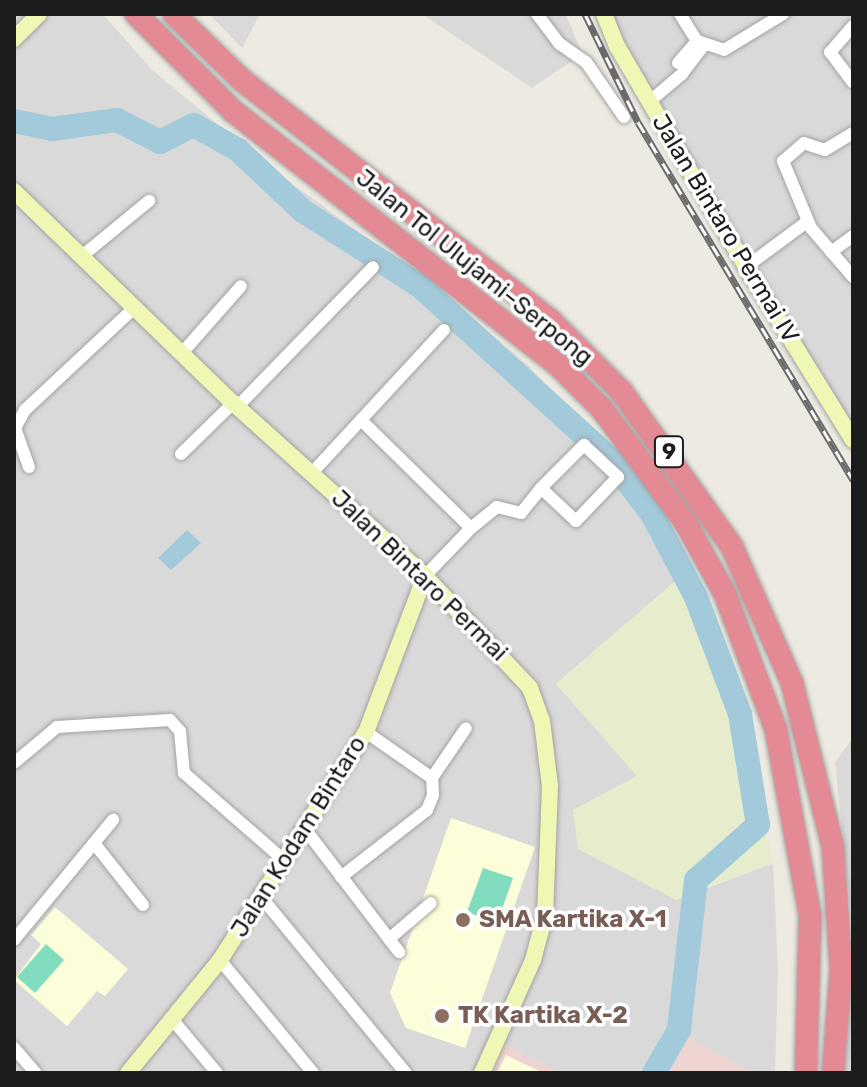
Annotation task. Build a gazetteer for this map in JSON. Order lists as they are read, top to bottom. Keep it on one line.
{"streets":{"highway":["Jalan Tol Ulujami–Serpong","9"],"main road":["Jalan Bintaro Permai IV","Jalan Bintaro Permai","Jalan Kodam Bintaro"]},"crossings":[["Jalan Bintaro Permai","Jalan Kodam Bintaro"]],"places":["SMA Kartika X-1","TK Kartika X-2"]}
